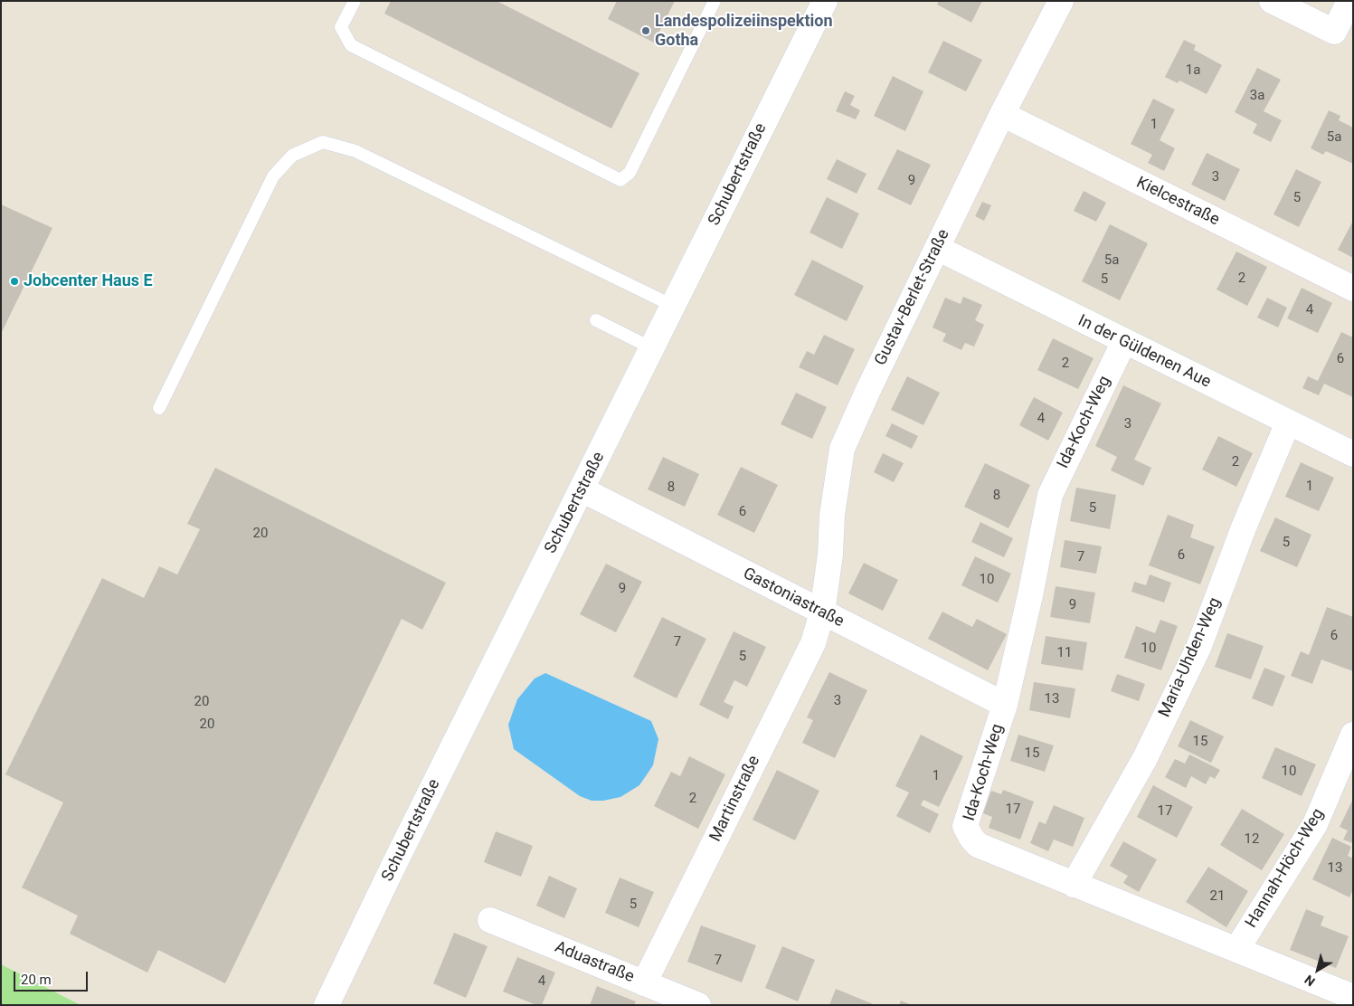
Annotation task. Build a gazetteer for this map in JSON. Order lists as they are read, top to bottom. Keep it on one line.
{"streets":{"street":["Schubertstraße","Kielcestraße","Gustav-Berlet-Straße","In der Güldenen Aue","Ida-Koch-Weg","Gastoniastraße","Maria-Uhden-Weg","Martinstraße","Hannah-Höch-Weg","Aduastraße"]},"crossings":[["Schubertstraße","Gastoniastraße"],["Kielcestraße","Gustav-Berlet-Straße"],["Gustav-Berlet-Straße","In der Güldenen Aue"],["Gustav-Berlet-Straße","Gastoniastraße"],["Gustav-Berlet-Straße","Martinstraße"],["In der Güldenen Aue","Ida-Koch-Weg"],["In der Güldenen Aue","Maria-Uhden-Weg"],["Ida-Koch-Weg","Gastoniastraße"],["Ida-Koch-Weg","Maria-Uhden-Weg"],["Ida-Koch-Weg","Hannah-Höch-Weg"],["Gastoniastraße","Martinstraße"],["Martinstraße","Aduastraße"]],"places":["Landespolizeiinspektion Gotha","Jobcenter Haus E"],"house_numbers":["1a","3a","1","5a","3","9","5","5a","2","5","4","6","2","4","3","2","1","8","8","5","6","20","5","6","7","10","9","9","6","7","10","11","5","13","3","20","20","15","15","10","1","2","17","17","12","13","21","5","7","4"],"scale_bar":"20 m","north":"bottom left"}
